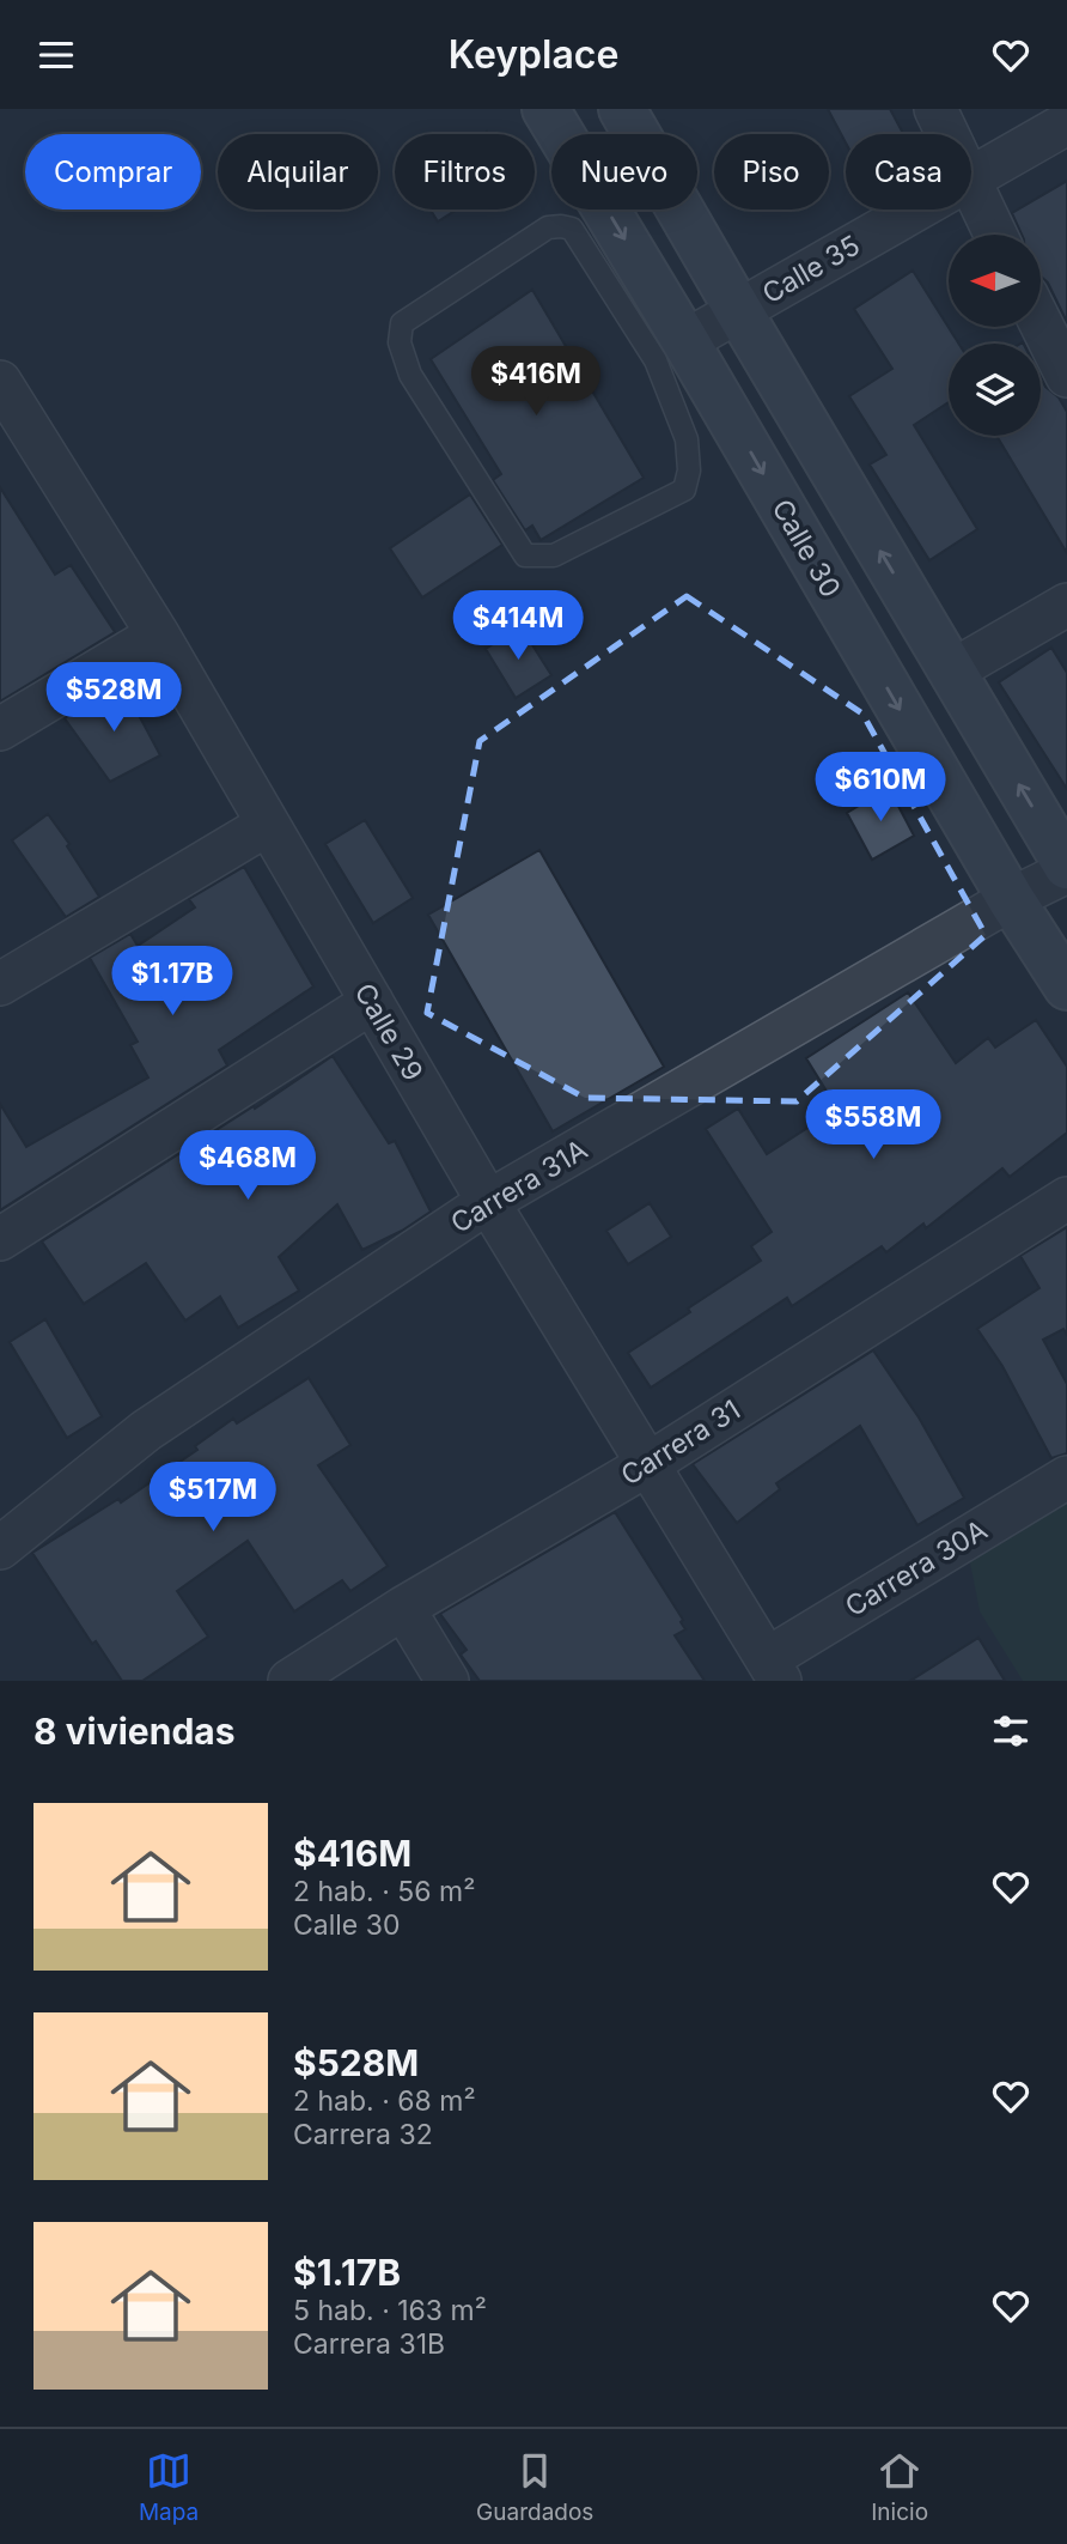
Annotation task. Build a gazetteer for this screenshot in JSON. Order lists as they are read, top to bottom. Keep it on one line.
{"streets":{"main road":["Calle 30"],"street":["Calle 35","Calle 29","Carrera 31A","Carrera 31","Carrera 30A"]},"crossings":[["Calle 35","Calle 30"],["Calle 30","Carrera 31A"],["Calle 29","Carrera 31A"],["Calle 29","Carrera 31"],["Calle 29","Carrera 30A"]],"north":"left","page":{"header":"Keyplace","chip":["Comprar","Alquilar","Filtros","Nuevo","Piso","Casa"],"price":["$416M","$414M","$528M","$610M","$1.17B","$558M","$468M","$517M"],"heading":"8 viviendas","list":[{"name":"$416M","note":"2 hab. · 56 m² · Calle 30"},{"name":"$528M","note":"2 hab. · 68 m² · Carrera 32"},{"name":"$1.17B","note":"5 hab. · 163 m² · Carrera 31B"}],"tabs":["Mapa","Guardados","Inicio"]}}
